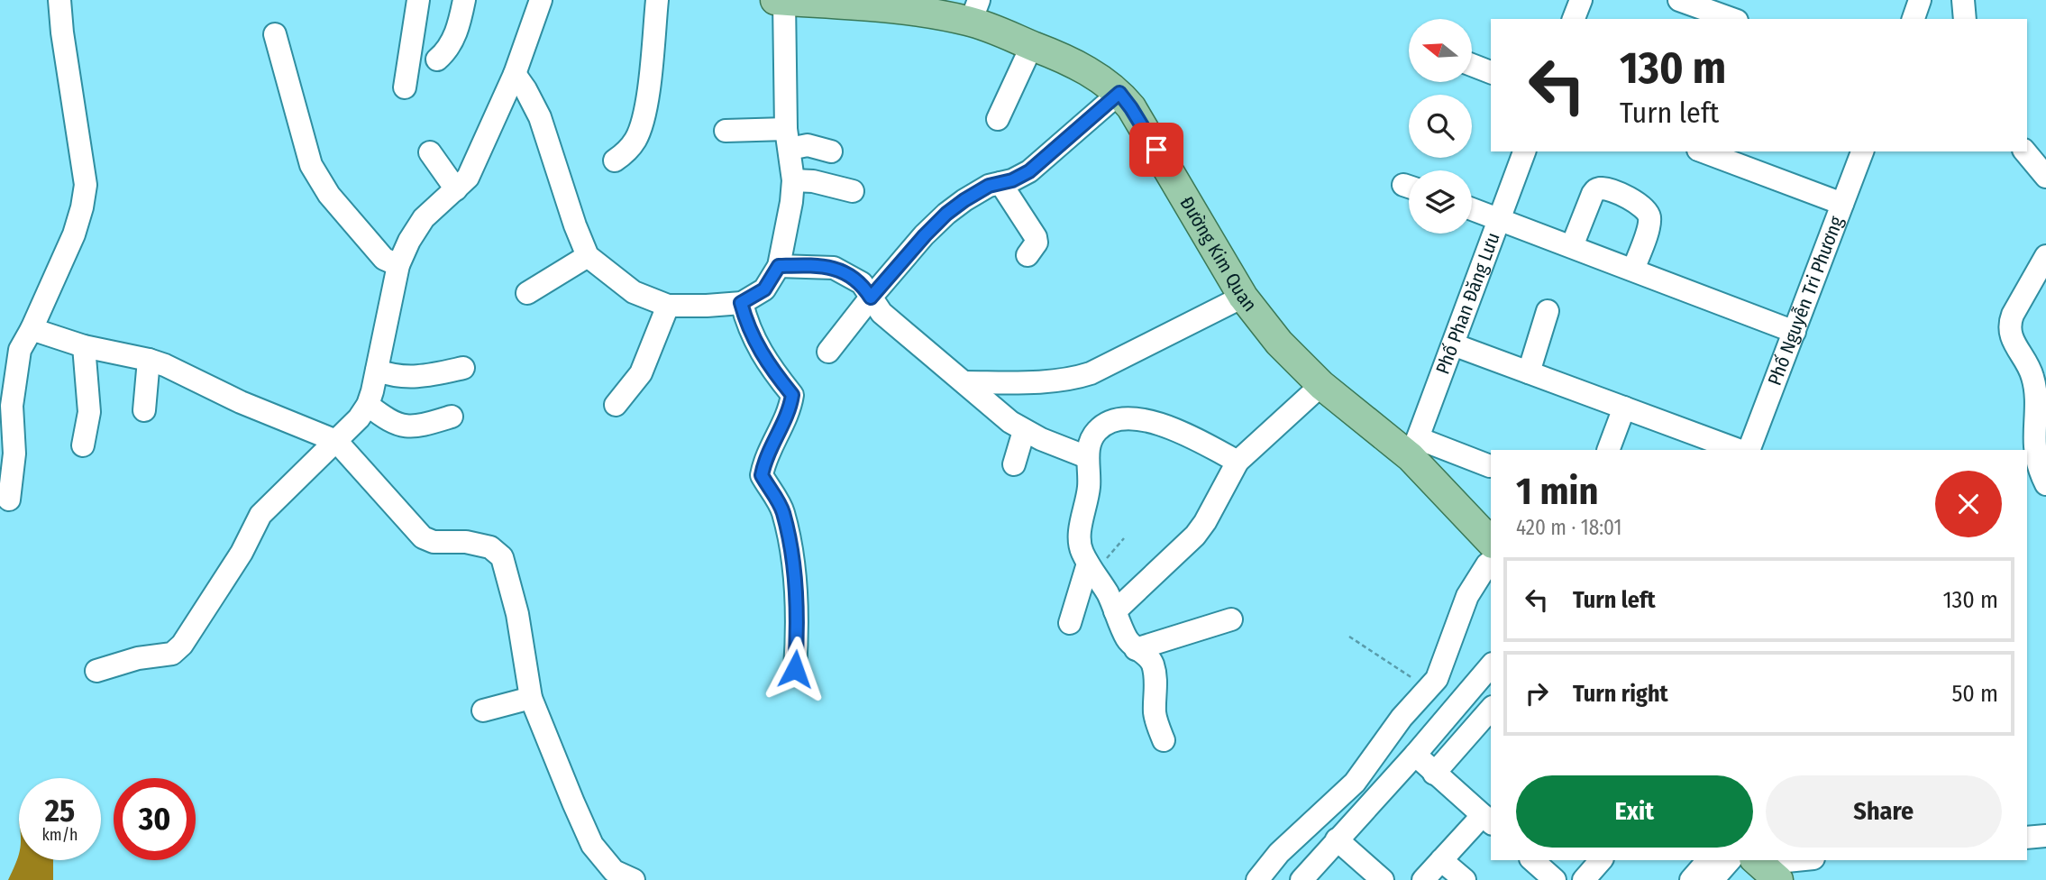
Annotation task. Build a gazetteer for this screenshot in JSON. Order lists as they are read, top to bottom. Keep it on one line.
{"streets":{"main road":["Đường Kim Quan"],"street":["Phố Nguyễn Tri Phương","Phố Phan Đăng Lưu"]},"crossings":[["Đường Kim Quan","Phố Phan Đăng Lưu"]],"north":"left","page":{"turn":["130 m","Turn left"],"heading":["1 min","420 m · 18:01"],"list":[{"name":"Turn left","value":"130 m"},{"name":"Turn right","value":"50 m"}],"buttons":["Exit","Share"],"speed":"25 km/h","limit":"30"}}
